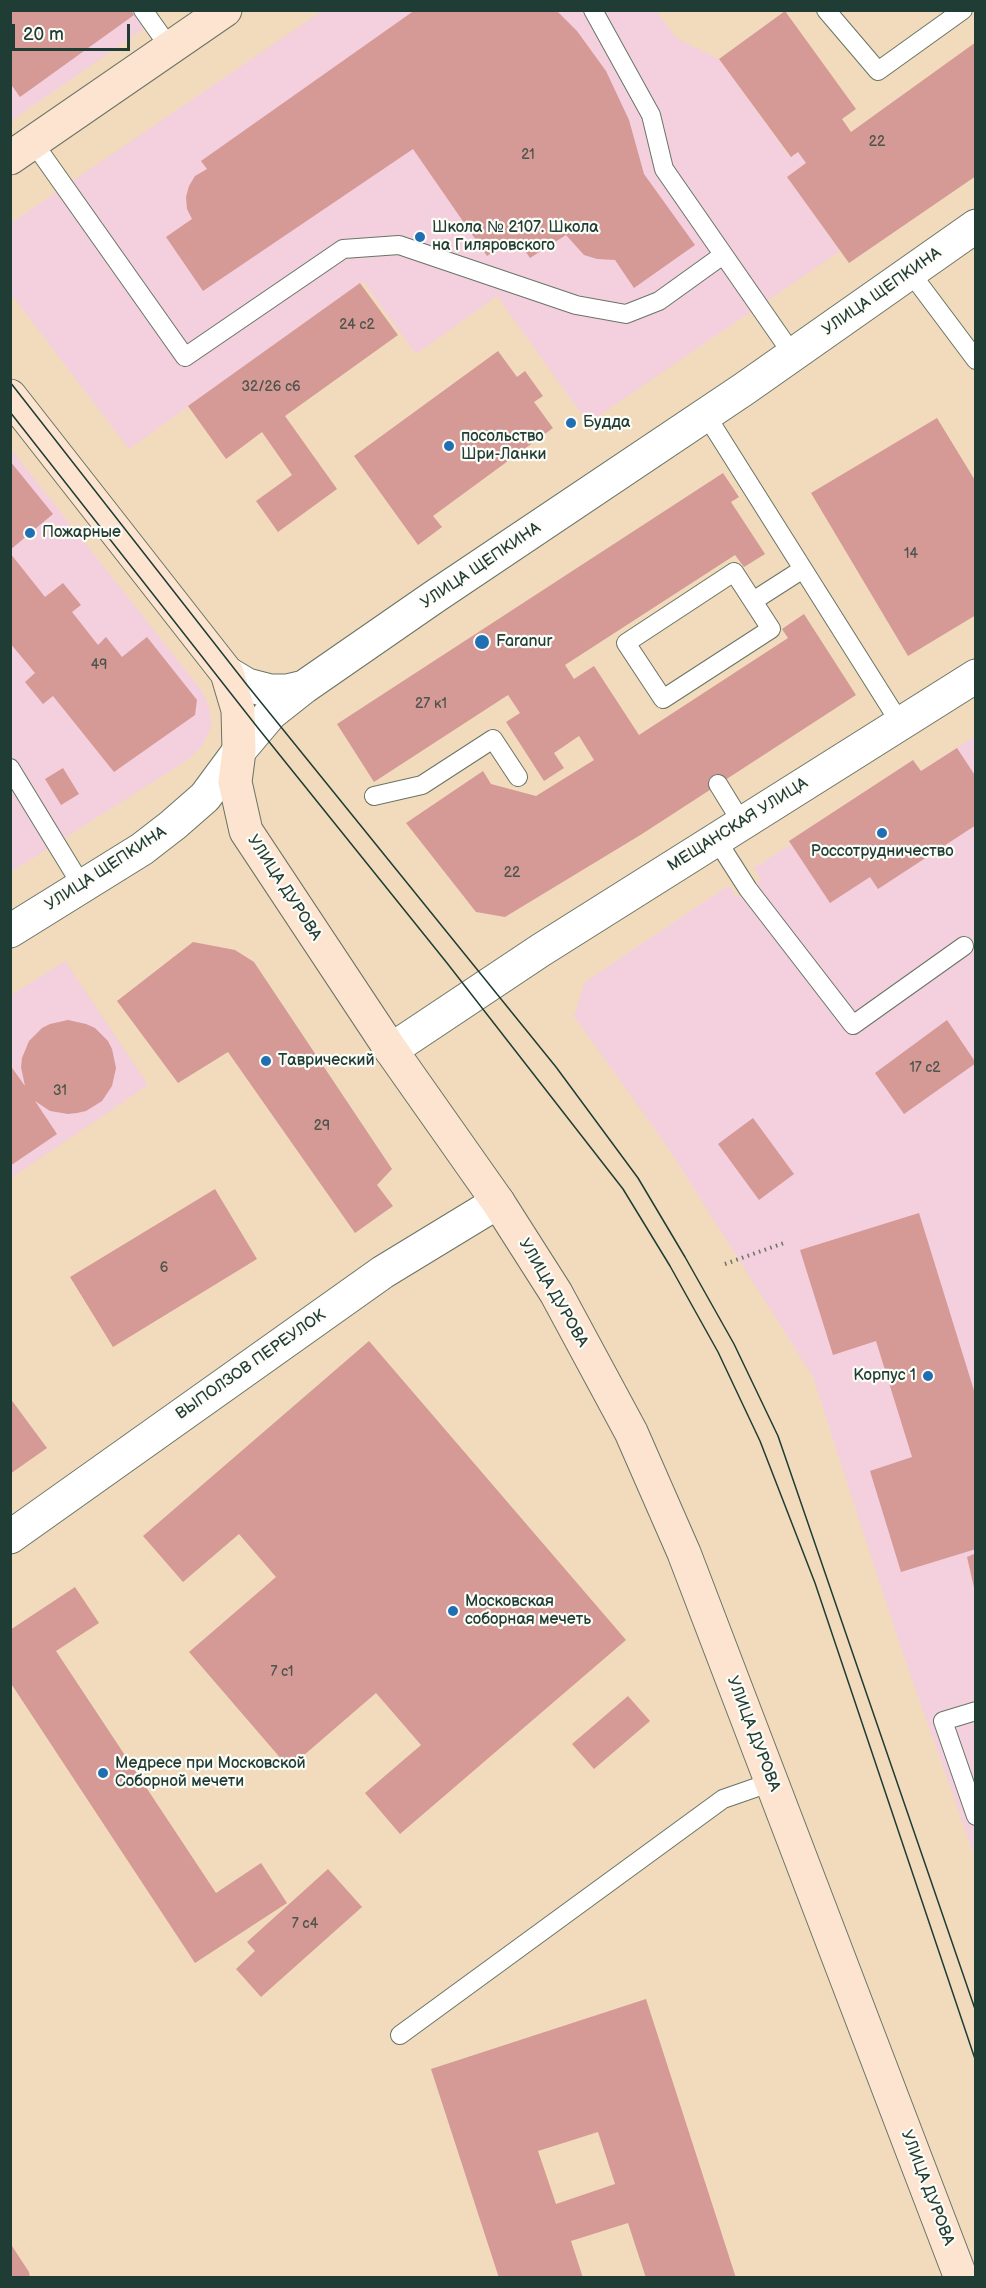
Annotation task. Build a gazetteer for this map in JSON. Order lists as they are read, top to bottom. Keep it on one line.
{"streets":{"main road":["УЛИЦА ДУРОВА"],"street":["УЛИЦА ЩЕПКИНА","МЕЩАНСКАЯ УЛИЦА","ВЫПОЛЗОВ ПЕРЕУЛОК"]},"crossings":[["УЛИЦА ЩЕПКИНА","УЛИЦА ДУРОВА"],["МЕЩАНСКАЯ УЛИЦА","УЛИЦА ДУРОВА"],["УЛИЦА ДУРОВА","ВЫПОЛЗОВ ПЕРЕУЛОК"]],"places":["Школа № 2107. Школа на Гиляровского","Будда","посольство Шри-Ланки","Пожарные","Faranur","Россотрудничество","Таврический","Корпус 1","Московская соборная мечеть","Медресе при Московской Соборной мечети"],"house_numbers":["22","21","24 с2","32/26 с6","14","49","27 к1","22","17 с2","31","29","6","7 с1","7 c4"],"scale_bar":"20 m"}
